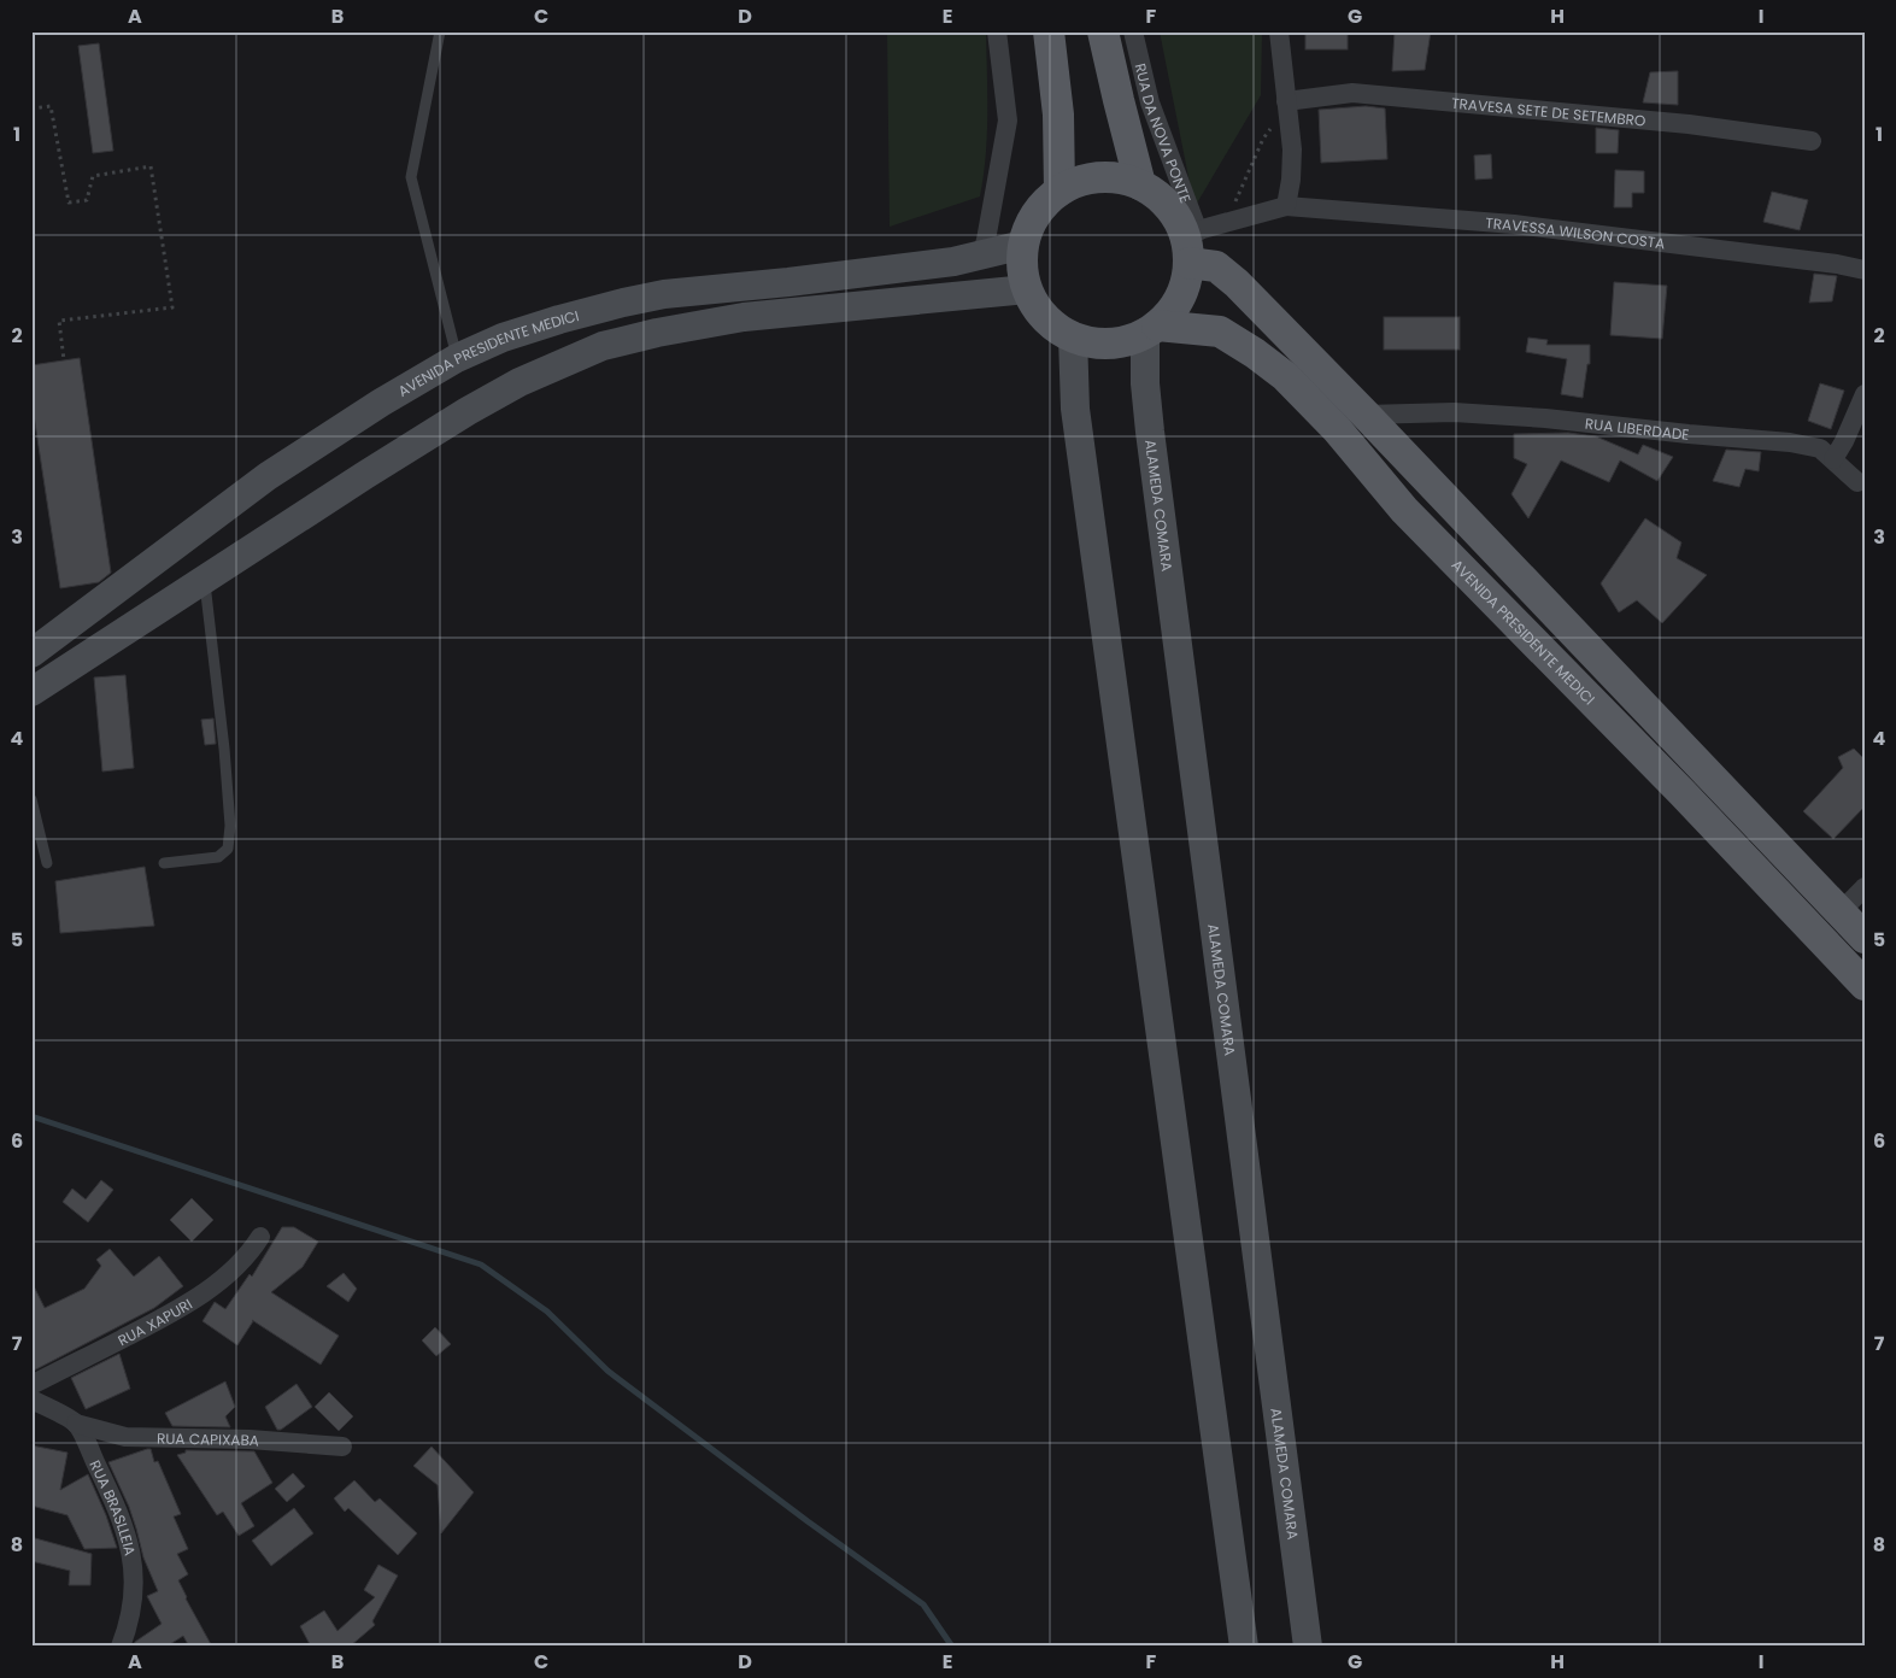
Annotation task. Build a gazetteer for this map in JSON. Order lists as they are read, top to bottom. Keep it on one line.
{"streets":{"main road":["AVENIDA PRESIDENTE MEDICI"],"street":["TRAVESA SETE DE SETEMBRO","RUA DA NOVA PONTE","TRAVESSA WILSON COSTA","RUA LIBERDADE","ALAMEDA COMARA","RUA XAPURI","RUA CAPIXABA","RUA BRASLLEIA"]},"crossings":[["RUA DA NOVA PONTE","AVENIDA PRESIDENTE MEDICI"],["RUA DA NOVA PONTE","ALAMEDA COMARA"],["AVENIDA PRESIDENTE MEDICI","ALAMEDA COMARA"],["RUA CAPIXABA","RUA BRASLLEIA"]],"grid":{"columns":["A","B","C","D","E","F","G","H","I"],"rows":["1","2","3","4","5","6","7","8"]}}
